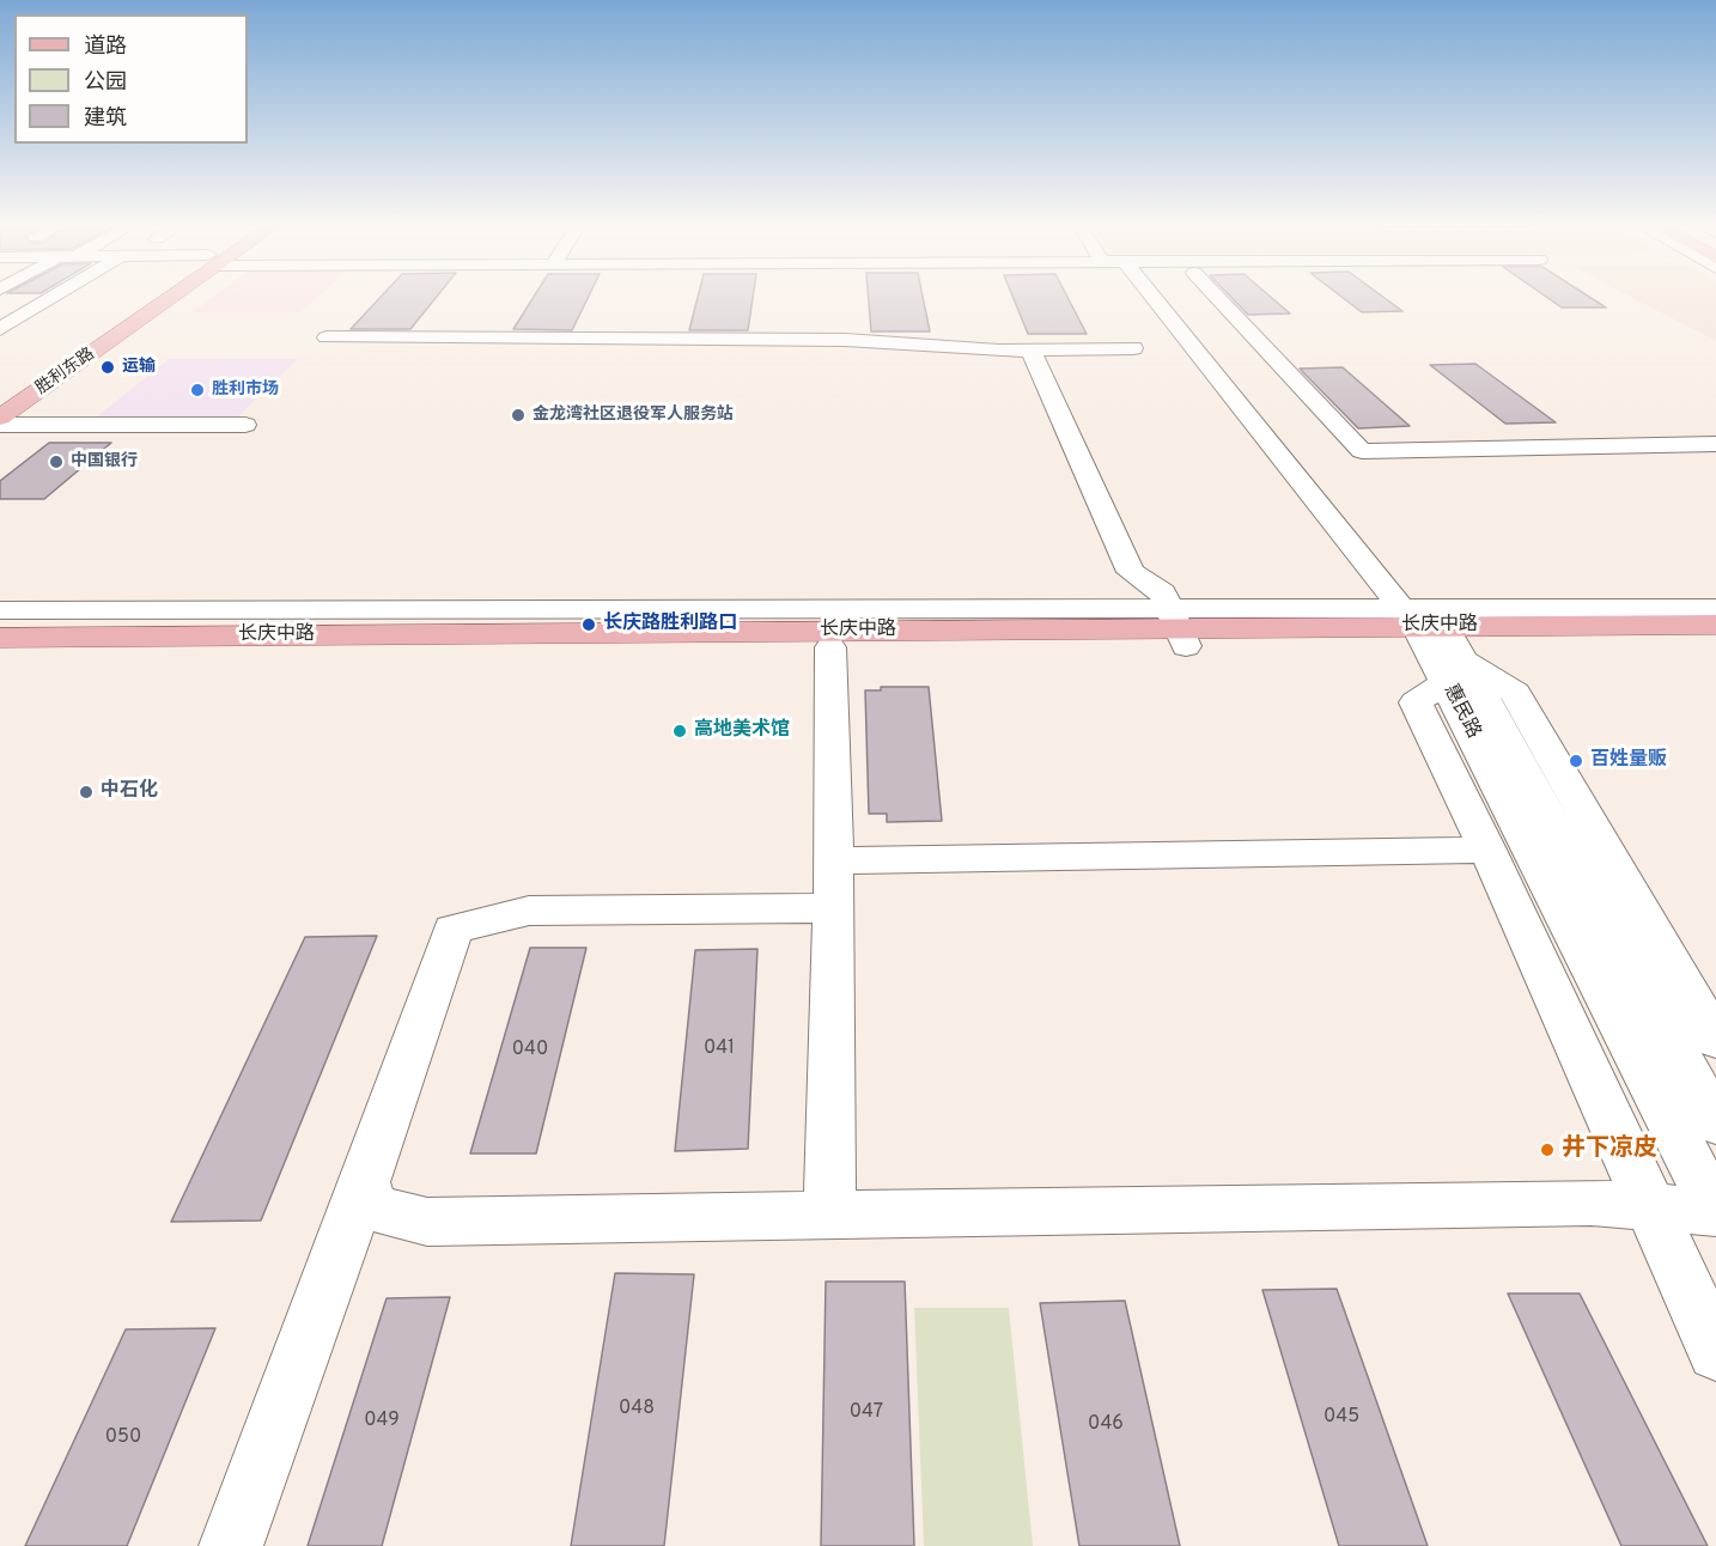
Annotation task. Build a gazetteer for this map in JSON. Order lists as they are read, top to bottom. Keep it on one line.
{"streets":{"main road":["胜利东路","长庆中路"],"street":["惠民路"]},"crossings":[["长庆中路","惠民路"]],"places":["运输","胜利市场","金龙湾社区退役军人服务站","中国银行","长庆路胜利路口","高地美术馆","百姓量贩","中石化","井下凉皮"],"house_numbers":["041","040","048","047","045","049","046","050"],"legend":["道路","公园","建筑"]}
